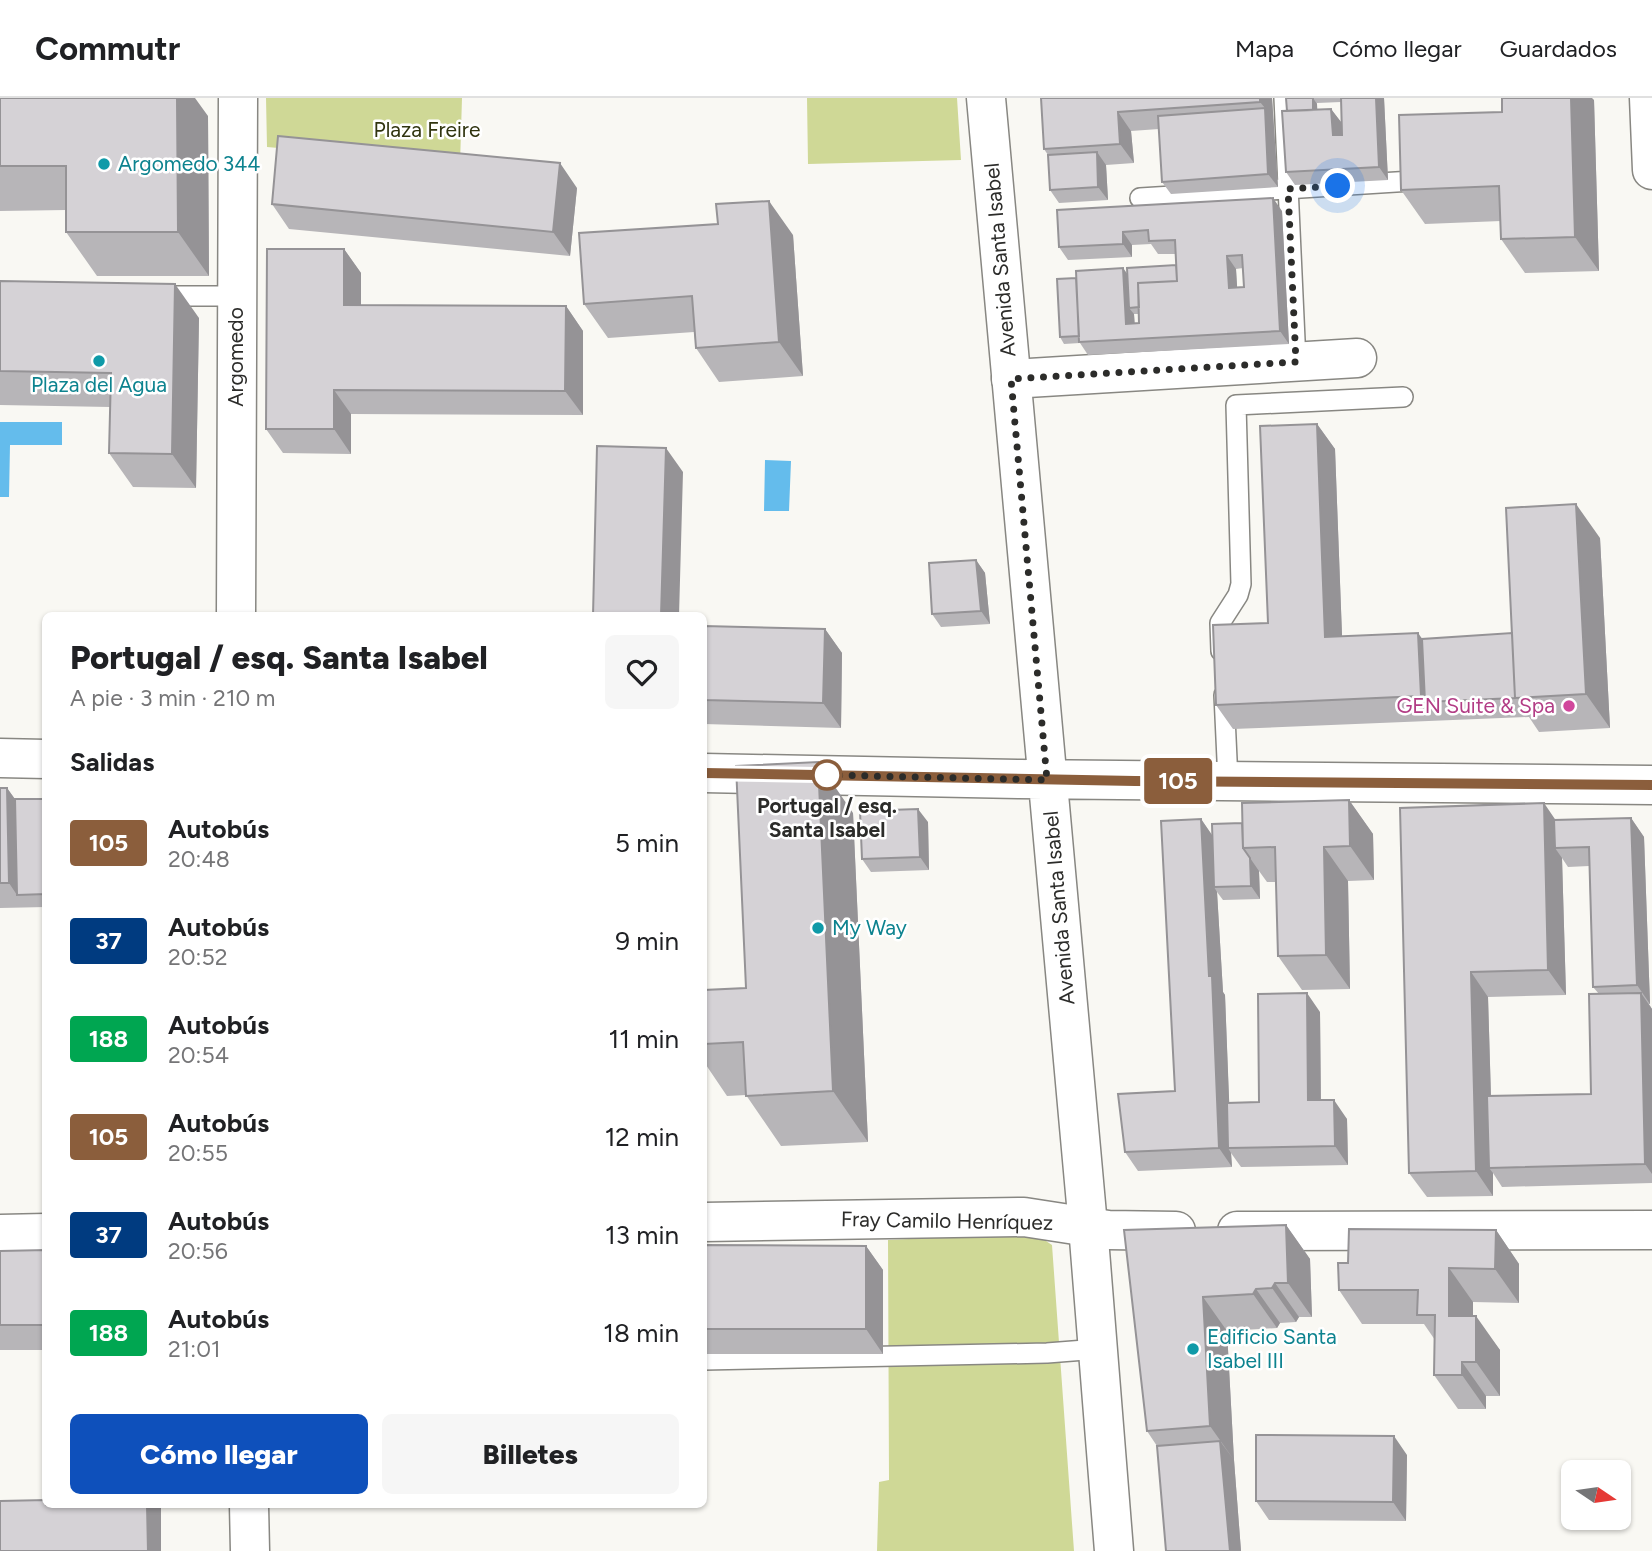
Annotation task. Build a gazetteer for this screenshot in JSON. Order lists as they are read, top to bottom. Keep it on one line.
{"streets":{"main road":["Avenida Santa Isabel","Argomedo","Fray Camilo Henríquez"]},"crossings":[["Avenida Santa Isabel","Fray Camilo Henríquez"]],"parks":["Plaza Freire"],"places":["Argomedo 344","Plaza del Agua","GEN Suite & Spa","Portugal / esq. Santa Isabel","My Way","Edificio Santa Isabel III"],"lines":["bus line 105"],"north":"right","page":{"header":"Commutr","nav":["Mapa","Cómo llegar","Guardados"],"on_map":"105","heading":[["Portugal / esq. Santa Isabel","A pie · 3 min · 210 m"],"Salidas"],"list":[{"mark":"105","name":"Autobús","note":"20:48","value":"5 min"},{"mark":"37","name":"Autobús","note":"20:52","value":"9 min"},{"mark":"188","name":"Autobús","note":"20:54","value":"11 min"},{"mark":"105","name":"Autobús","note":"20:55","value":"12 min"},{"mark":"37","name":"Autobús","note":"20:56","value":"13 min"},{"mark":"188","name":"Autobús","note":"21:01","value":"18 min"}],"buttons":["Cómo llegar","Billetes"]}}
